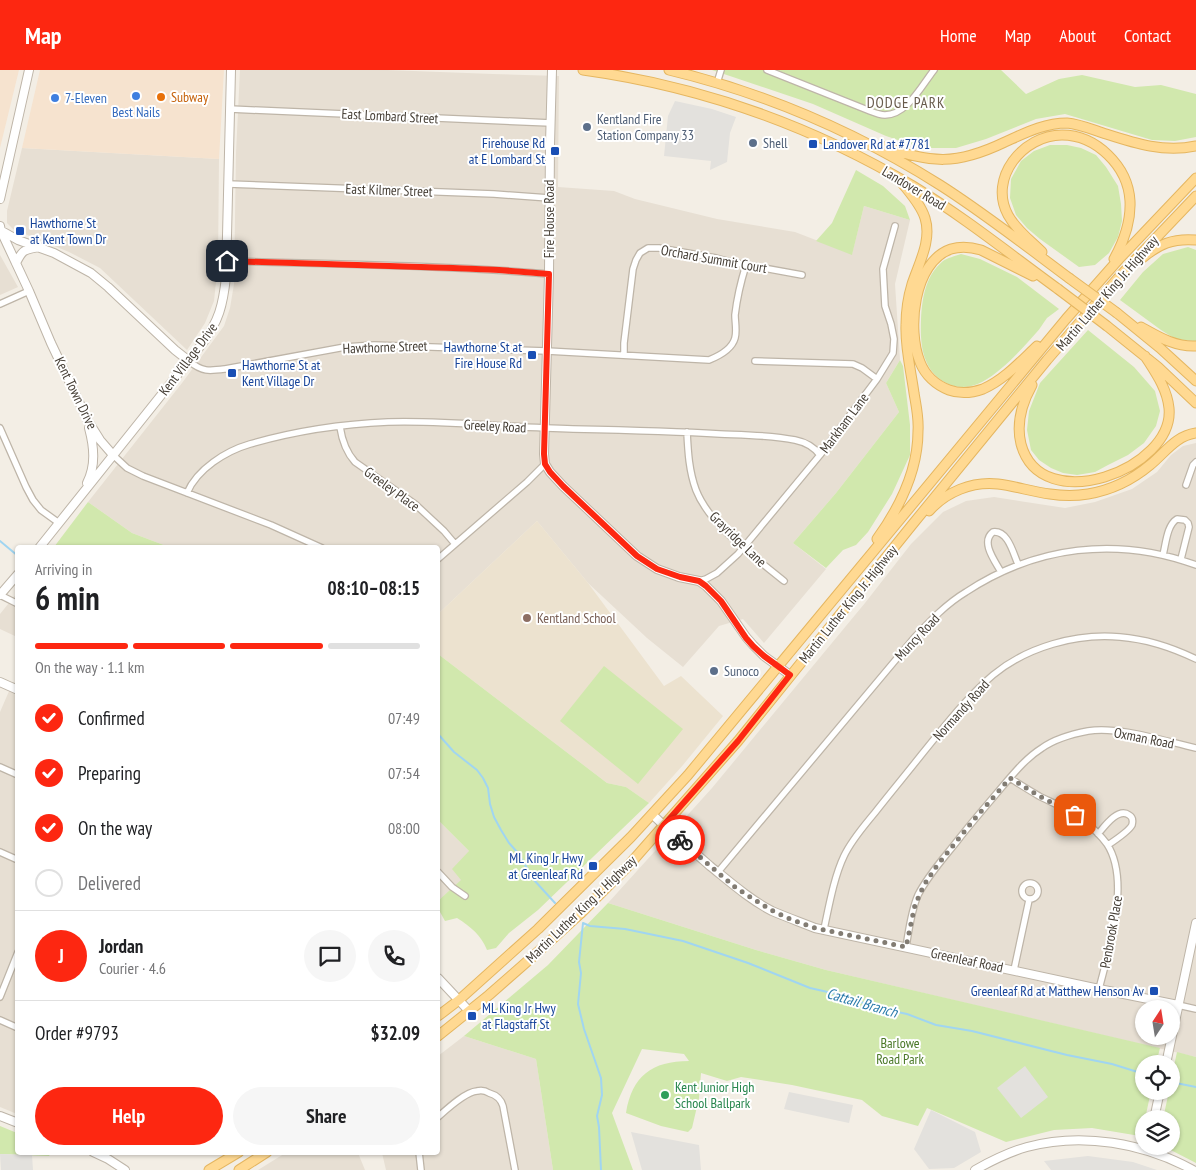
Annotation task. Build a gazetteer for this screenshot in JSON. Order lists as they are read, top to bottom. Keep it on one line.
{"streets":{"main road":["Landover Road","Martin Luther King Jr. Highway"],"street":["East Lombard Street","East Kilmer Street","Fire House Road","Orchard Summit Court","Hawthorne Street","Kent Village Drive","Kent Town Drive","Markham Lane","Greeley Road","Greeley Place","Grayridge Lane","Muncy Road","Normandy Road","Oxman Road","Penbrook Place","Greenleaf Road"]},"crossings":[["East Lombard Street","Fire House Road"],["East Lombard Street","Kent Village Drive"],["East Kilmer Street","Fire House Road"],["East Kilmer Street","Kent Village Drive"],["Fire House Road","Hawthorne Street"],["Fire House Road","Greeley Road"],["Orchard Summit Court","Hawthorne Street"],["Martin Luther King Jr. Highway","Greenleaf Road"],["Hawthorne Street","Kent Village Drive"],["Hawthorne Street","Kent Town Drive"],["Kent Village Drive","Kent Town Drive"],["Kent Town Drive","Greeley Road"],["Markham Lane","Greeley Road"],["Markham Lane","Grayridge Lane"],["Greeley Road","Greeley Place"],["Greeley Road","Grayridge Lane"],["Muncy Road","Greenleaf Road"],["Normandy Road","Greenleaf Road"],["Oxman Road","Penbrook Place"],["Oxman Road","Greenleaf Road"],["Penbrook Place","Greenleaf Road"]],"districts":["DODGE PARK"],"water":["Cattail Branch"],"parks":["Barlowe Road Park"],"places":{"other":["Best Nails","Subway","7-Eleven","Kentland Fire Station Company 33","Shell","Kentland School","Sunoco","Kent Junior High School Ballpark"],"transit":["Landover Rd at #7781","Firehouse Rd at E Lombard St","Hawthorne St at Kent Town Dr","Hawthorne St at Fire House Rd","Hawthorne St at Kent Village Dr","ML King Jr Hwy at Greenleaf Rd","Greenleaf Rd at Matthew Henson Av","ML King Jr Hwy at Flagstaff St"]},"north":"top","page":{"header":"Map","nav":["Home","Map","About","Contact"],"heading":["6 min","Arriving in","08:10–08:15"],"panel":["Jordan","Courier · 4.6","Order #9793","$32.09"],"bar":"On the way · 1.1 km","list":[["Confirmed","07:49"],["Preparing","07:54"],["On the way","08:00"],"Delivered"],"round":"J","buttons":["Help","Share"]}}
